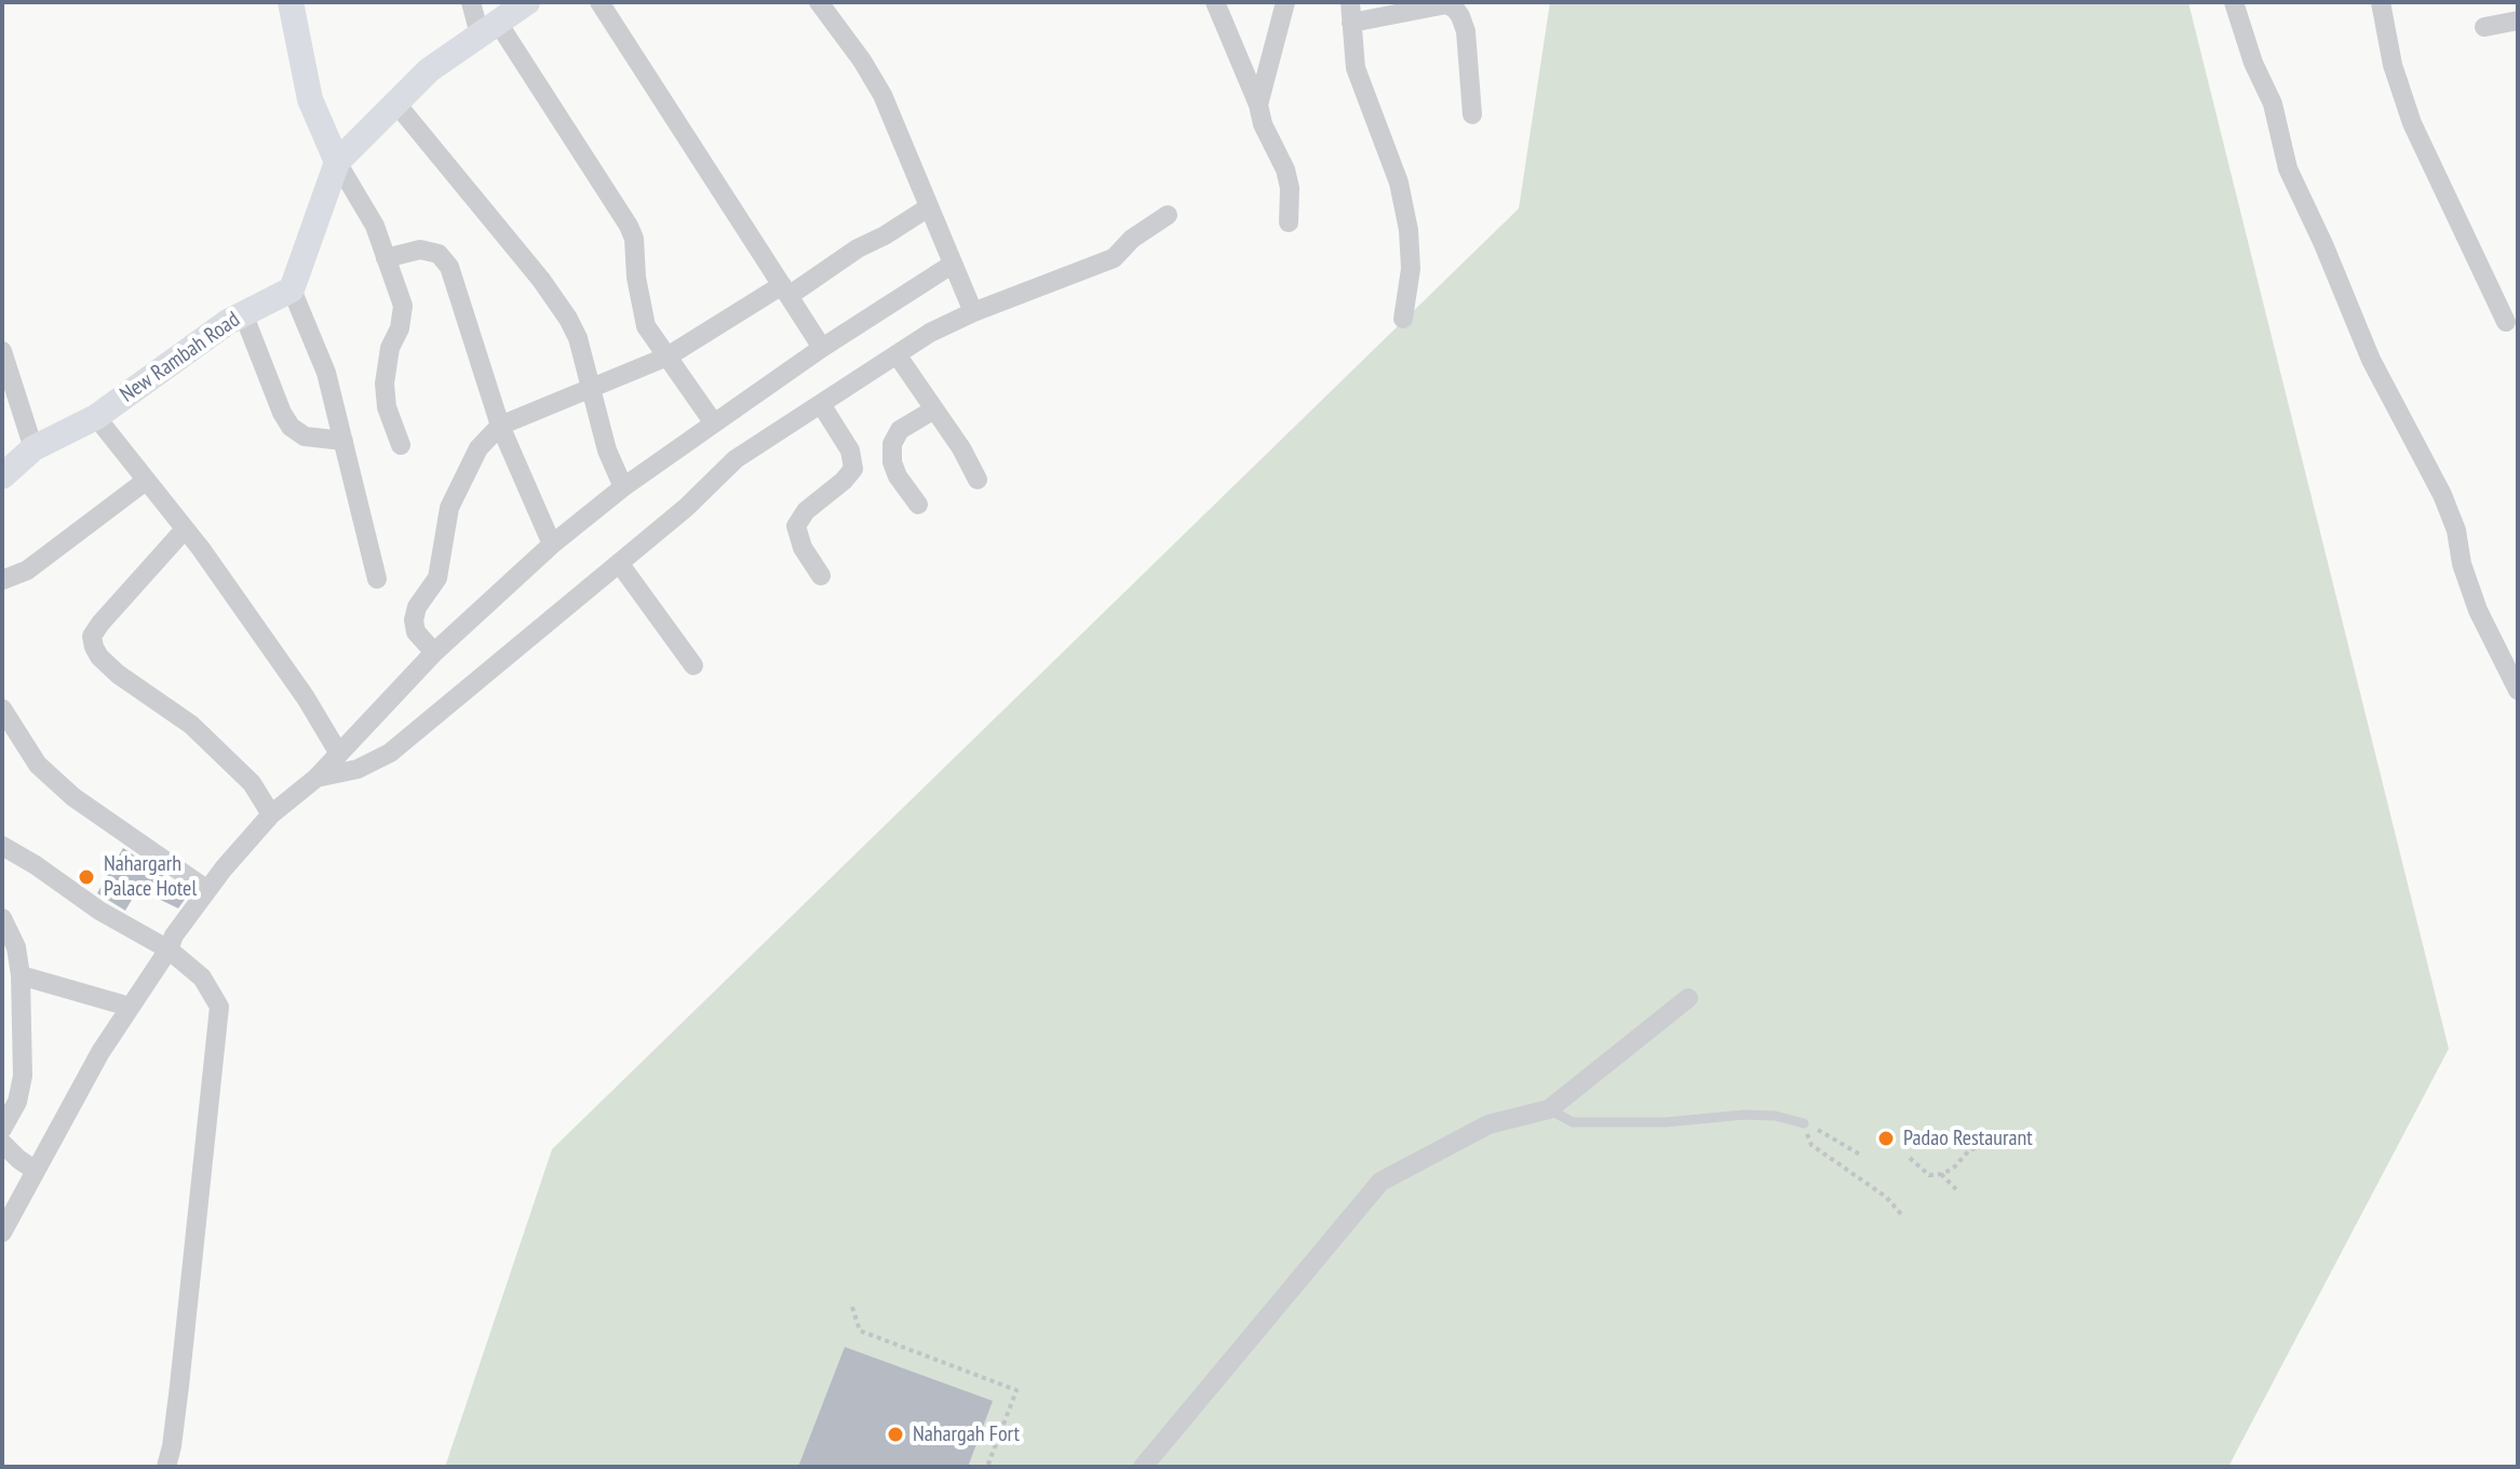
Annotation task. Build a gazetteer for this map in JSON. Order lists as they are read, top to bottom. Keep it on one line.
{"streets":{"street":["New Rambah Road"]},"places":["Nahargarh Palace Hotel","Padao Restaurant","Nahargah Fort"]}
